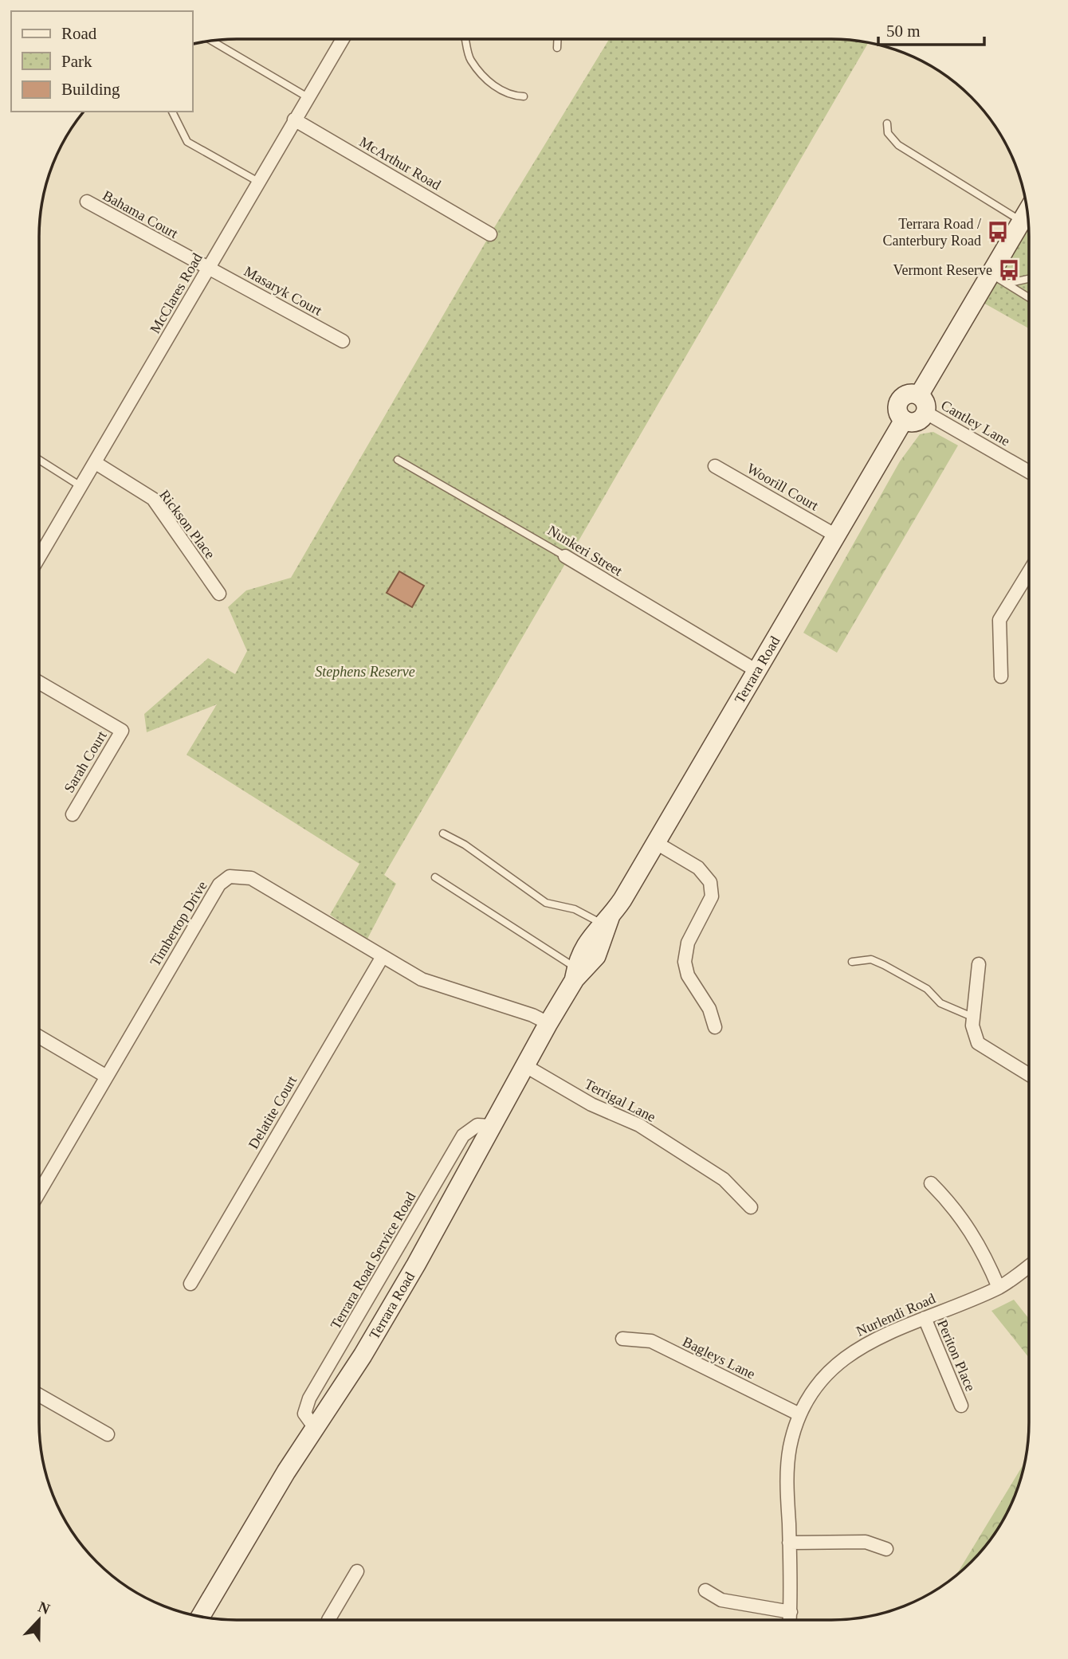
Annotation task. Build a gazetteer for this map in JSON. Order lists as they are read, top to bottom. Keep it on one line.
{"streets":{"main road":["Terrara Road"],"street":["McArthur Road","Bahama Court","Masaryk Court","McClares Road","Cantley Lane","Woorill Court","Rickson Place","Nunkeri Street","Sarah Court","Timbertop Drive","Terrigal Lane","Delatite Court","Nurlendi Road","Periton Place","Bagleys Lane"]},"crossings":[["McArthur Road","McClares Road"],["Bahama Court","Masaryk Court"],["Bahama Court","McClares Road"],["Masaryk Court","McClares Road"],["McClares Road","Rickson Place"],["Cantley Lane","Terrara Road"],["Woorill Court","Terrara Road"],["Nunkeri Street","Terrara Road"],["Terrara Road","Timbertop Drive"],["Terrara Road","Terrigal Lane"],["Timbertop Drive","Delatite Court"],["Nurlendi Road","Periton Place"],["Nurlendi Road","Bagleys Lane"]],"parks":["Stephens Reserve"],"places":{"bus stop":["Terrara Road / Canterbury Road","Vermont Reserve"]},"legend":["Road","Park","Building"],"scale_bar":"50 m","north":"top"}
